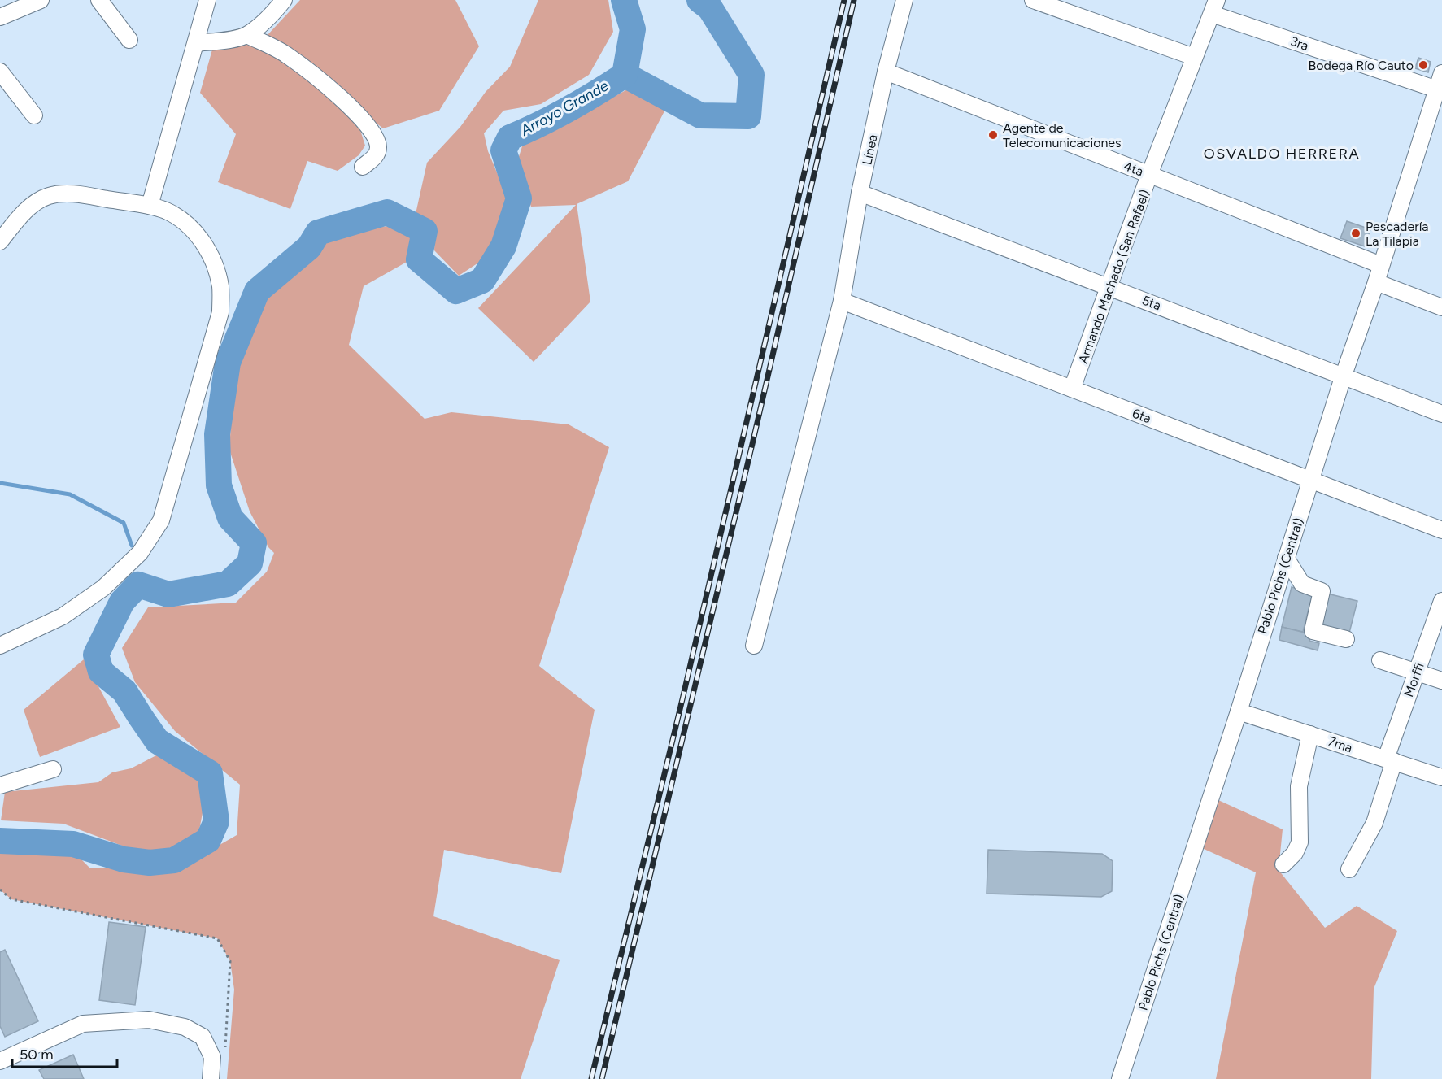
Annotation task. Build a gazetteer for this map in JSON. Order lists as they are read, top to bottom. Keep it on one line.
{"streets":{"street":["3ra","Línea","4ta","Armando Machado (San Rafael)","5ta","6ta","Pablo Pichs (Central)","Morffi","7ma"]},"crossings":[["3ra","Armando Machado (San Rafael)"],["3ra","Pablo Pichs (Central)"],["Línea","4ta"],["Línea","5ta"],["Línea","6ta"],["4ta","Armando Machado (San Rafael)"],["4ta","Pablo Pichs (Central)"],["Armando Machado (San Rafael)","5ta"],["Armando Machado (San Rafael)","6ta"],["5ta","Pablo Pichs (Central)"],["6ta","Pablo Pichs (Central)"],["Pablo Pichs (Central)","7ma"],["Morffi","7ma"]],"districts":["OSVALDO HERRERA"],"water":["Arroyo Grande"],"places":["Bodega Río Cauto","Agente de Telecomunicaciones","Pescadería La Tilapia"],"scale_bar":"50 m"}
